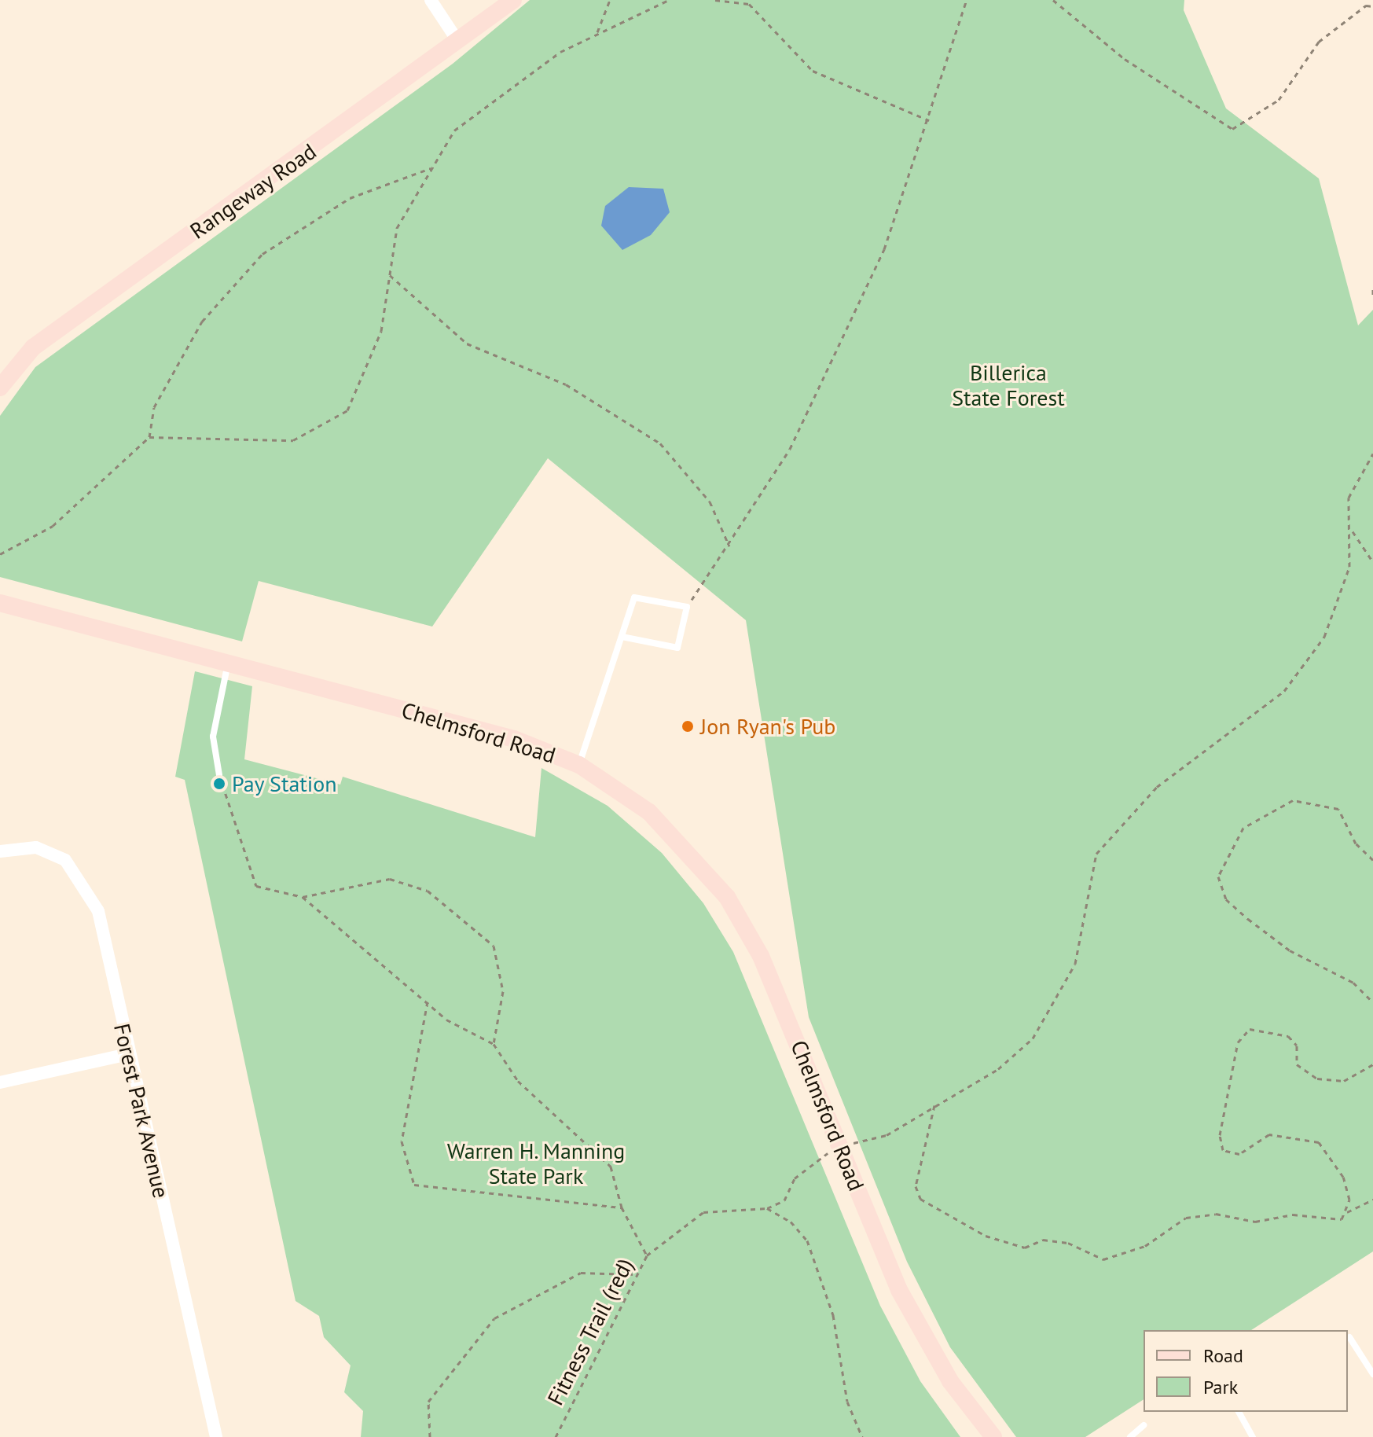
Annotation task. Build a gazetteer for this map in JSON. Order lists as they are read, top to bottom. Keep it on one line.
{"streets":{"main road":["Rangeway Road","Chelmsford Road"],"street":["Forest Park Avenue"],"path":["Fitness Trail (red)"]},"parks":["Billerica State Forest","Warren H. Manning State Park"],"places":["Jon Ryan's Pub","Pay Station"],"legend":["Road","Park"]}
